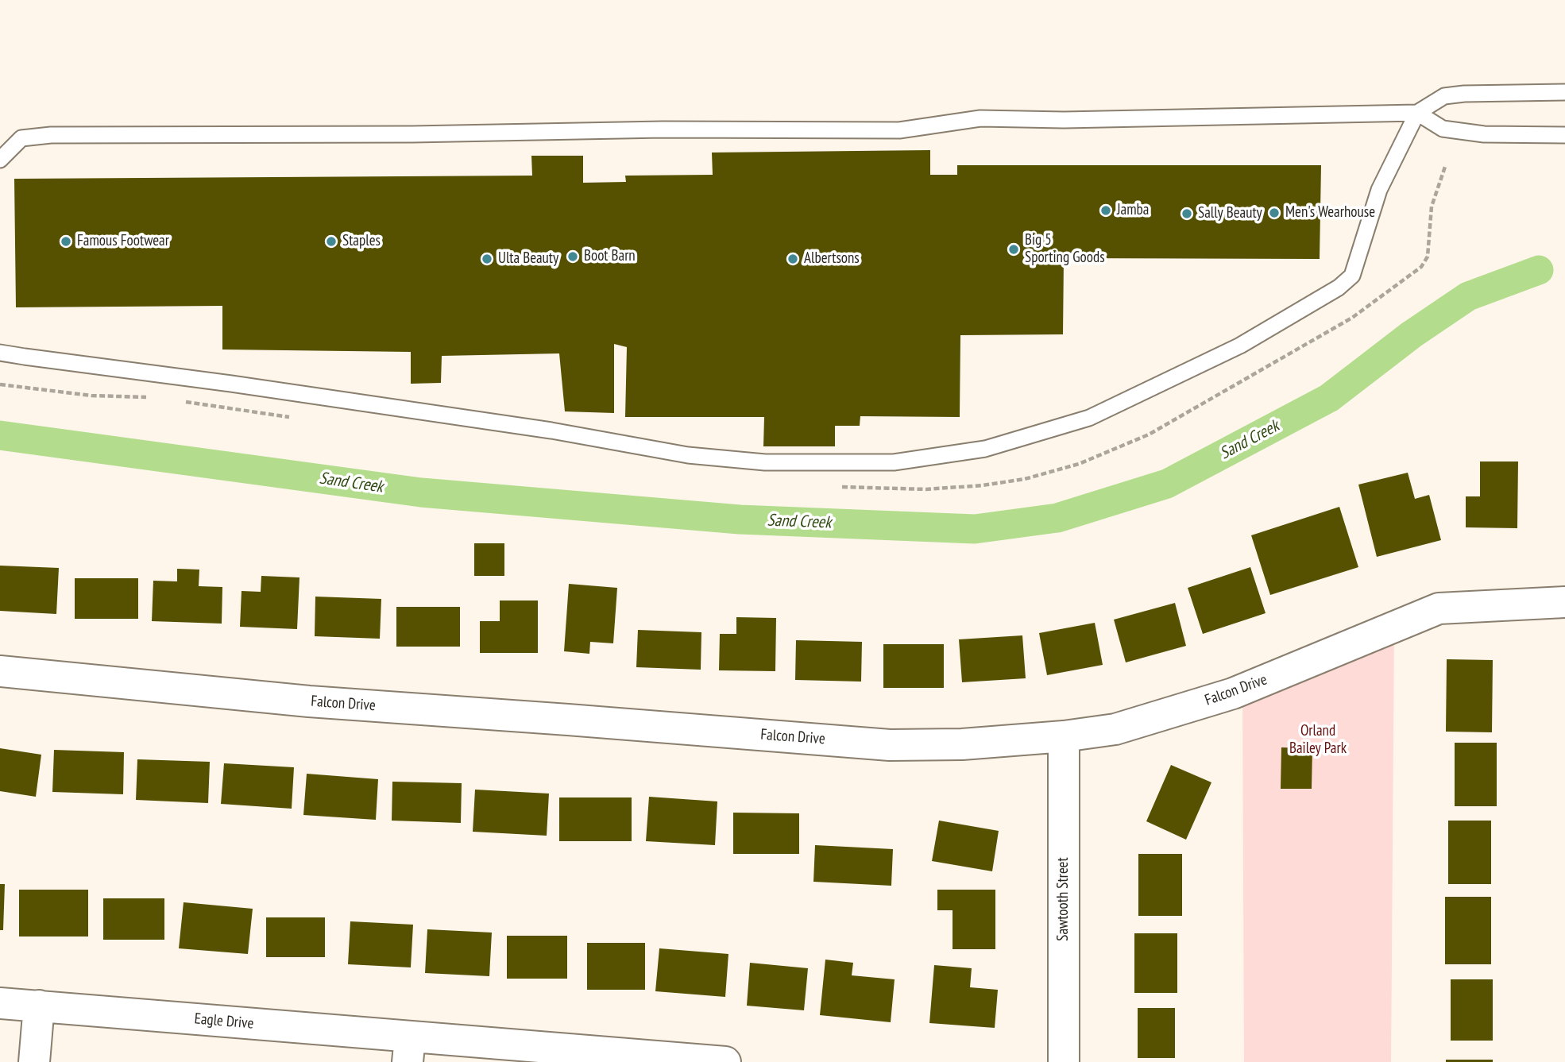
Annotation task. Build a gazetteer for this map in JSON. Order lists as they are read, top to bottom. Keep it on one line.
{"streets":{"street":["Falcon Drive","Sawtooth Street","Eagle Drive"]},"crossings":[["Falcon Drive","Sawtooth Street"]],"water":["Sand Creek"],"parks":["Orland Bailey Park"],"places":["Jamba","Men's Wearhouse","Sally Beauty","Famous Footwear","Staples","Big 5 Sporting Goods","Boot Barn","Ulta Beauty","Albertsons"]}
